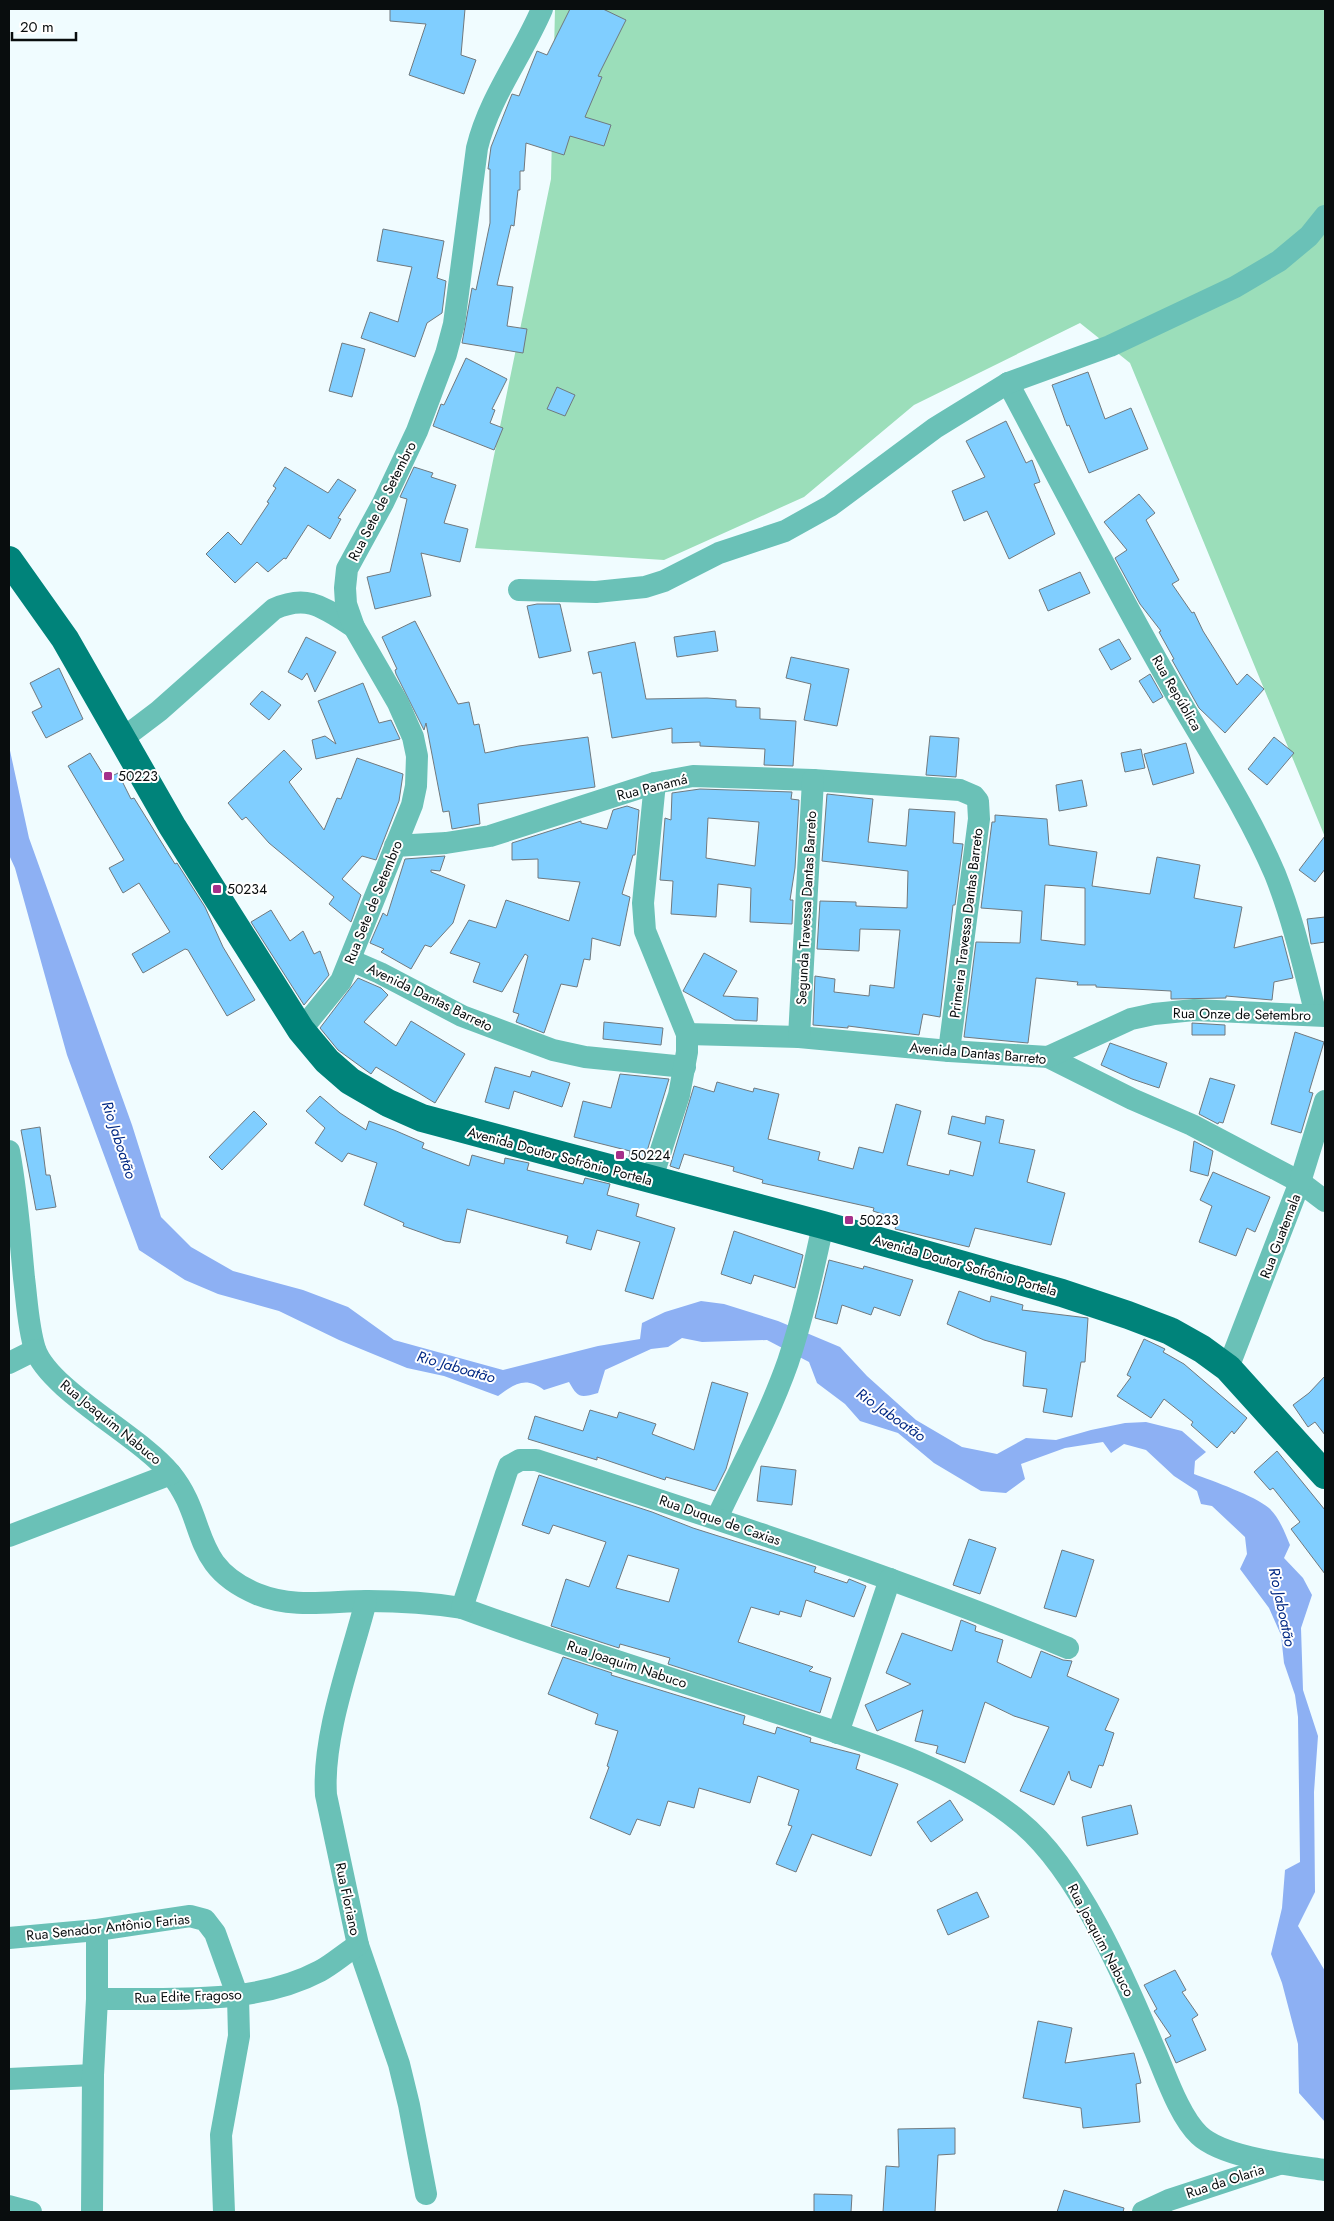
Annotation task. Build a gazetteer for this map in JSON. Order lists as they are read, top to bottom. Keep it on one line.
{"streets":{"main road":["Avenida Doutor Sofrônio Portela"],"street":["Rua Sete de Setembro","Rua República","Rua Panamá","Segunda Travessa Dantas Barreto","Primeira Travessa Dantas Barreto","Avenida Dantas Barreto","Rua Onze de Setembro","Rua Guatemala","Rua Joaquim Nabuco","Rua Duque de Caxias","Rua Floriano","Rua Senador Antônio Farias","Rua Edite Fragoso","Rua da Olaria"]},"crossings":[["Rua Sete de Setembro","Rua Panamá"],["Rua Sete de Setembro","Avenida Dantas Barreto"],["Rua Sete de Setembro","Avenida Doutor Sofrônio Portela"],["Rua República","Rua Onze de Setembro"],["Rua Panamá","Segunda Travessa Dantas Barreto"],["Rua Panamá","Primeira Travessa Dantas Barreto"],["Segunda Travessa Dantas Barreto","Avenida Dantas Barreto"],["Primeira Travessa Dantas Barreto","Avenida Dantas Barreto"],["Avenida Dantas Barreto","Rua Onze de Setembro"],["Avenida Dantas Barreto","Rua Guatemala"],["Avenida Doutor Sofrônio Portela","Rua Guatemala"],["Rua Joaquim Nabuco","Rua Duque de Caxias"],["Rua Joaquim Nabuco","Rua Floriano"],["Rua Joaquim Nabuco","Rua da Olaria"],["Rua Floriano","Rua Edite Fragoso"],["Rua Senador Antônio Farias","Rua Edite Fragoso"]],"water":["Rio Jaboatão"],"places":{"transit":["50223","50234","50224","50233"]},"scale_bar":"20 m"}
